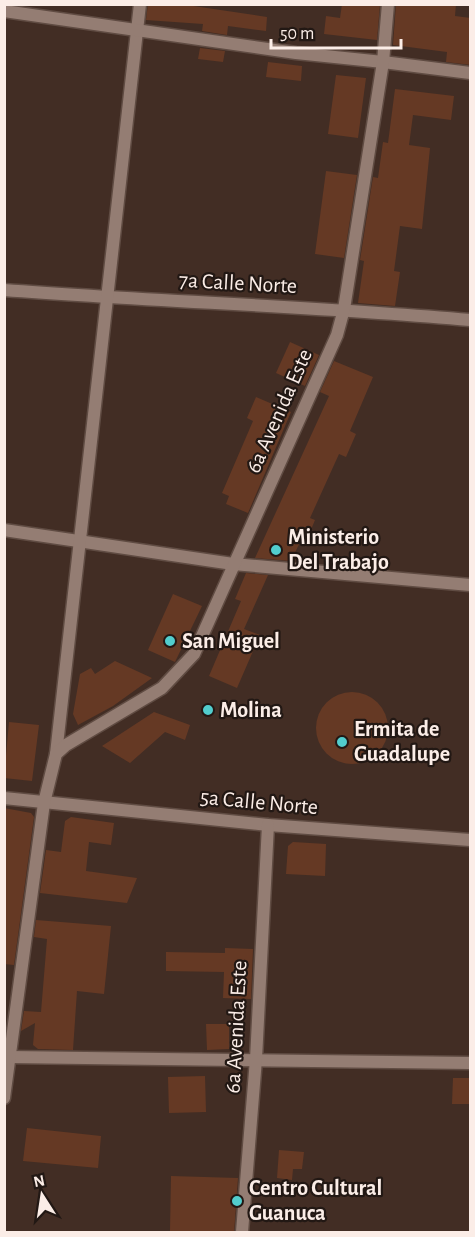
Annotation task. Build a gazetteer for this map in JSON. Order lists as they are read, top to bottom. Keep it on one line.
{"streets":{"street":["7a Calle Norte","6a Avenida Este","5a Calle Norte"]},"crossings":[["7a Calle Norte","6a Avenida Este"],["6a Avenida Este","5a Calle Norte"]],"places":["Ministerio Del Trabajo","San Miguel","Molina","Ermita de Guadalupe","Centro Cultural Guanuca"],"scale_bar":"50 m","north":"top"}
